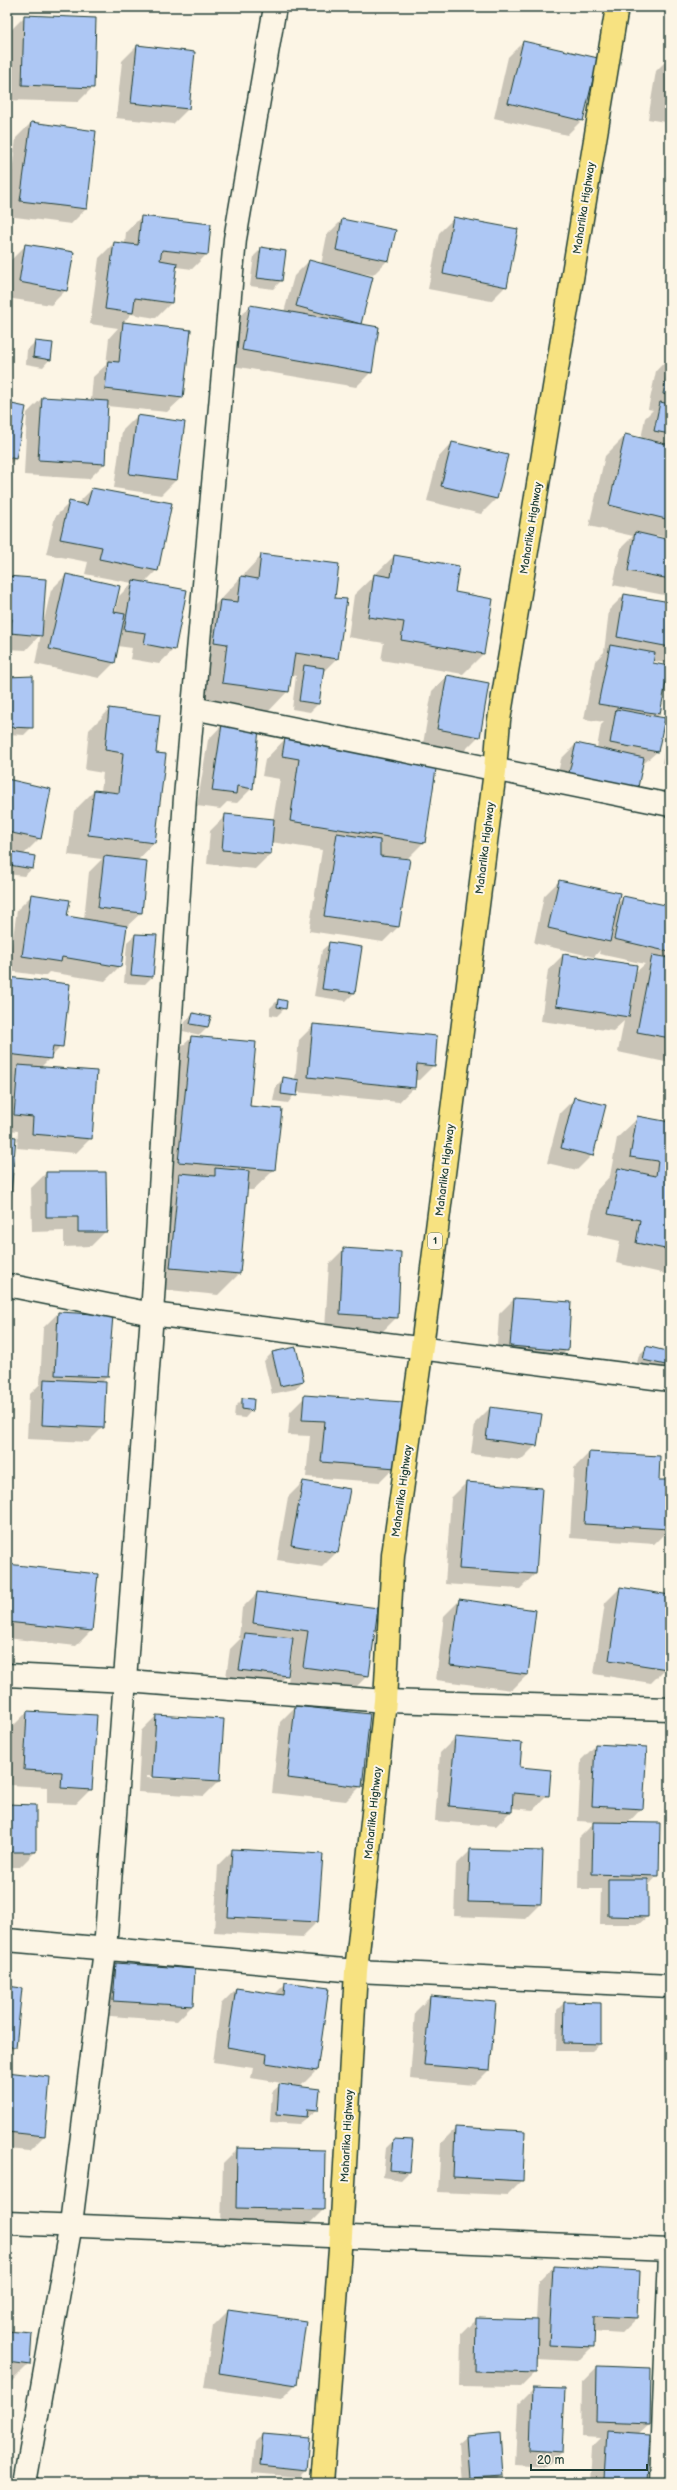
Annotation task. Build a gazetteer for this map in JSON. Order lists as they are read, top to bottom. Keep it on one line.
{"streets":{"highway":["Maharlika Highway","1"]},"scale_bar":"20 m"}
